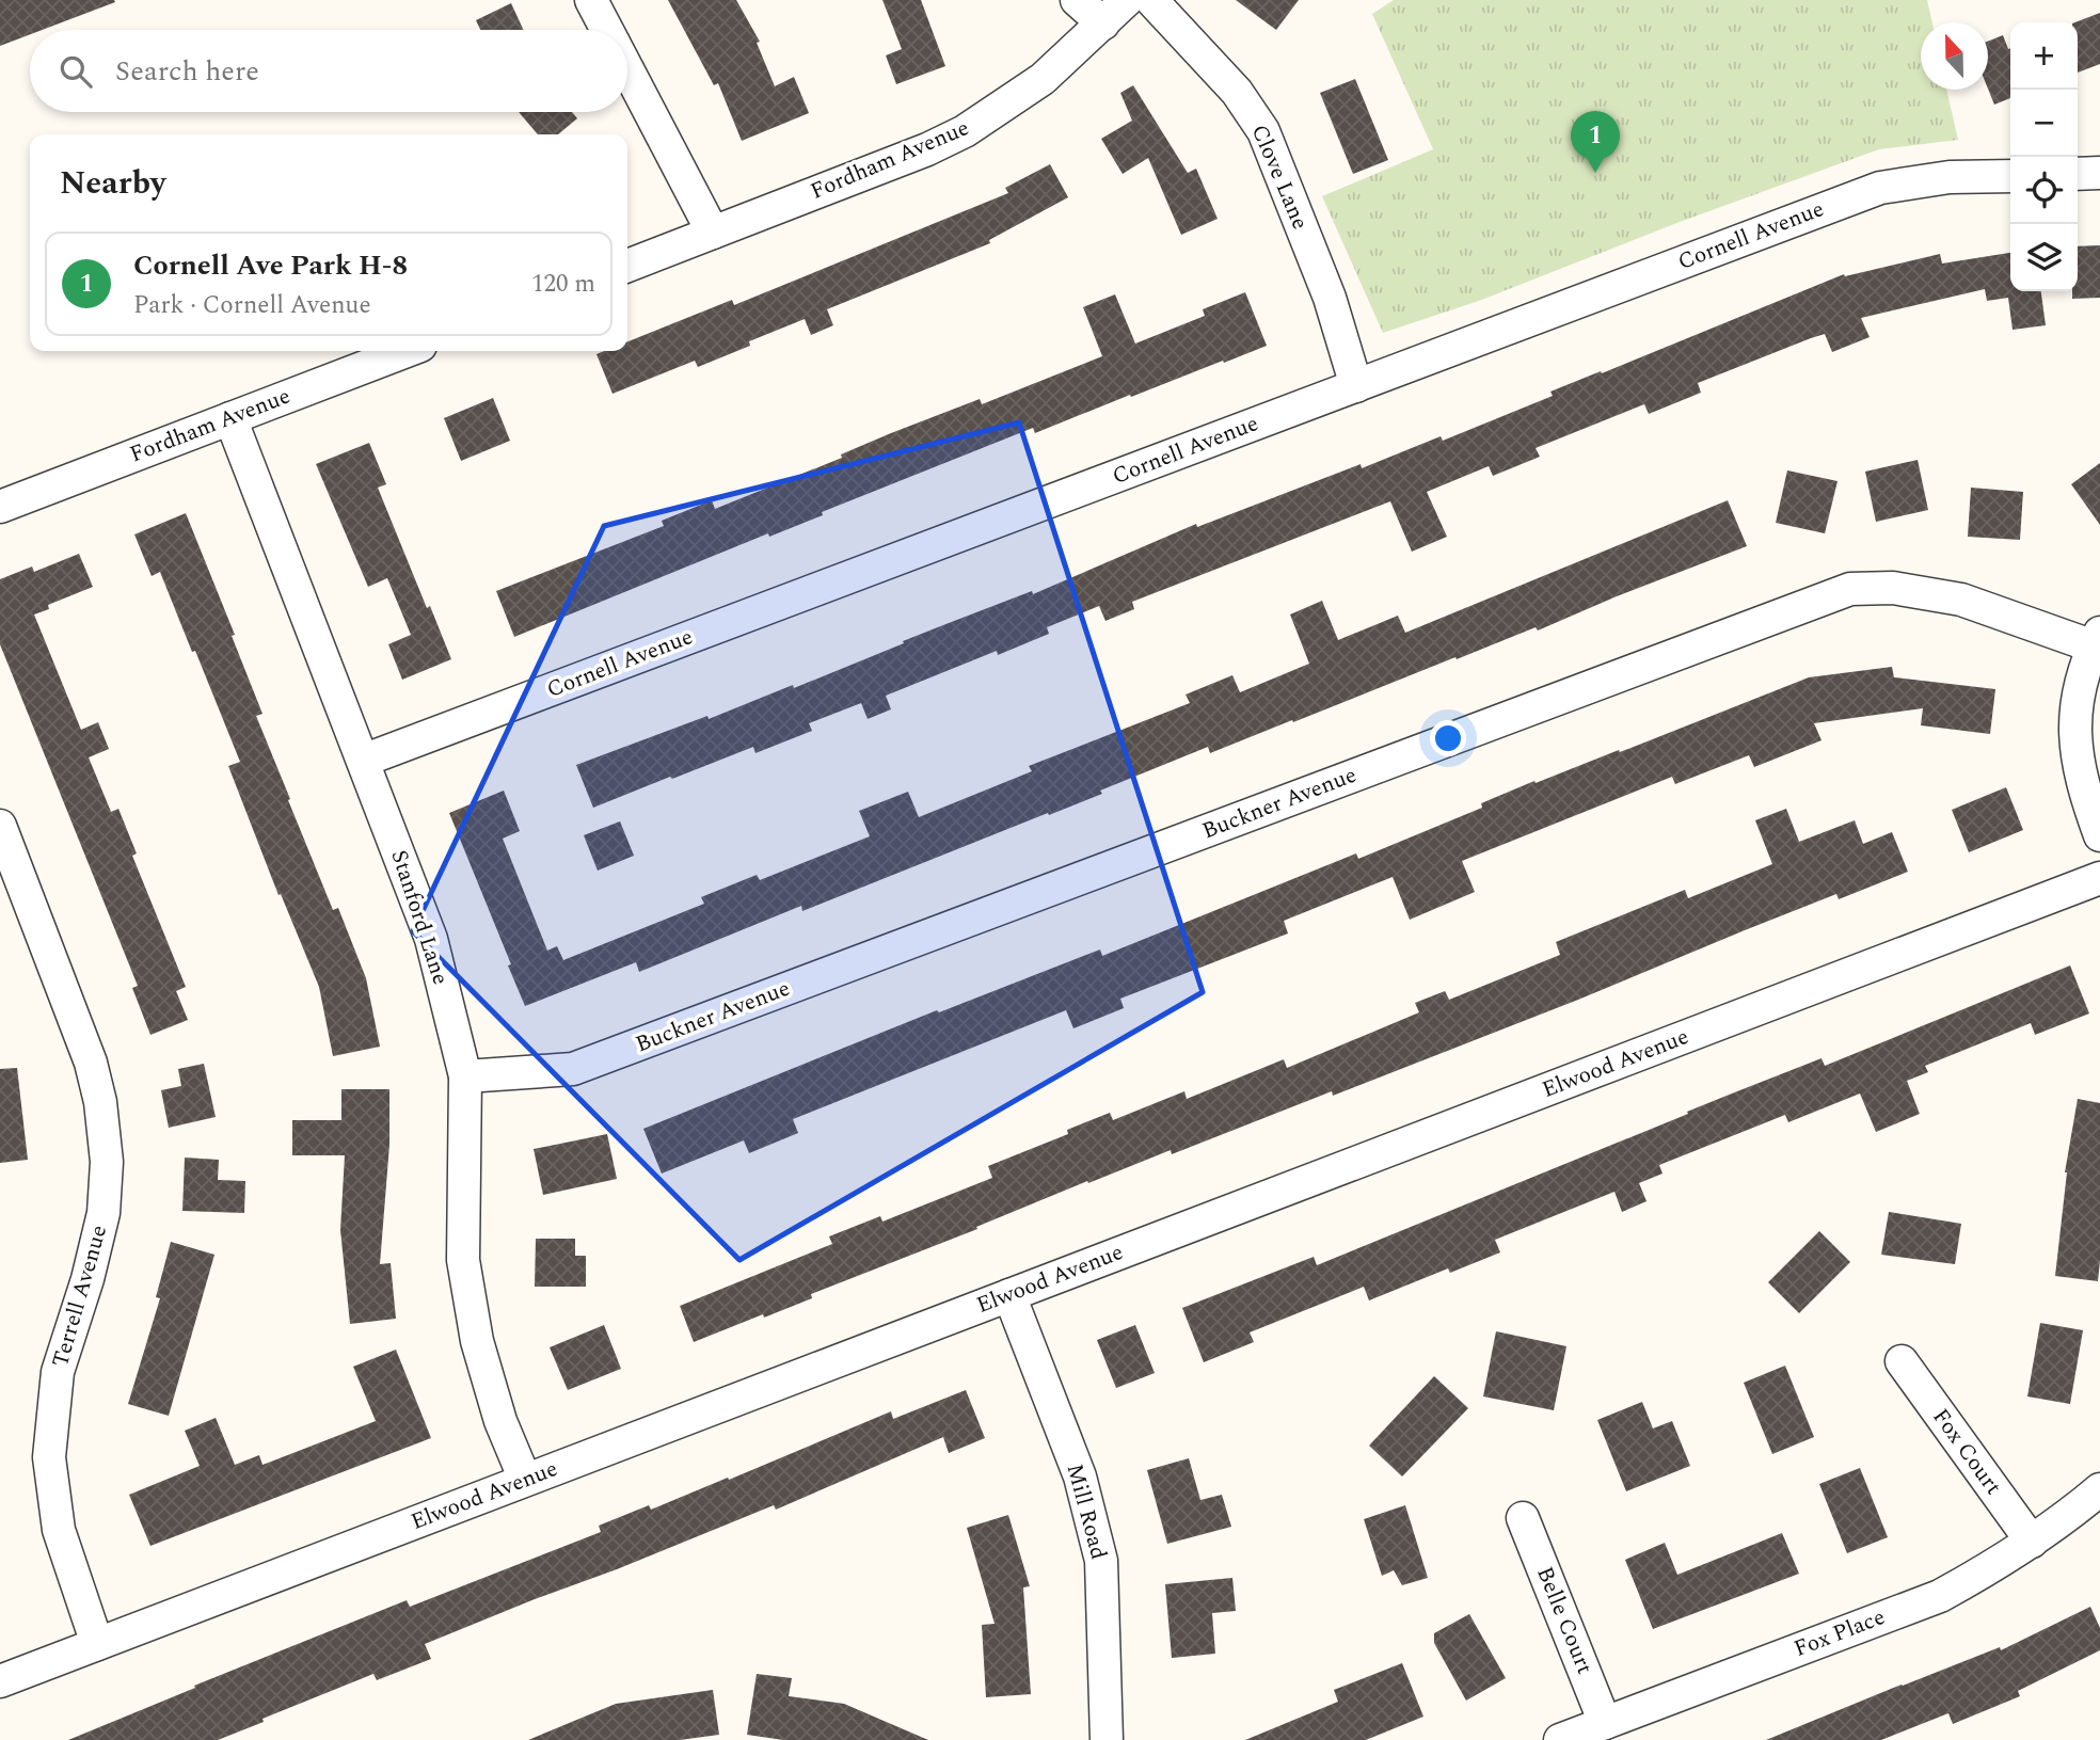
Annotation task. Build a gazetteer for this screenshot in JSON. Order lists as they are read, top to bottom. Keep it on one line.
{"streets":{"street":["Fordham Avenue","Clove Lane","Cornell Avenue","Buckner Avenue","Stanford Lane","Elwood Avenue","Terrell Avenue","Fox Court","Mill Road","Belle Court","Fox Place"]},"crossings":[["Fordham Avenue","Stanford Lane"],["Clove Lane","Cornell Avenue"],["Cornell Avenue","Stanford Lane"],["Buckner Avenue","Stanford Lane"],["Stanford Lane","Elwood Avenue"],["Elwood Avenue","Terrell Avenue"],["Elwood Avenue","Mill Road"],["Fox Court","Fox Place"],["Belle Court","Fox Place"]],"north":"top","page":{"map_buttons":["+","−"],"search":"Search here","pins":"1","heading":"Nearby","list":[{"mark":"1","name":"Cornell Ave Park H-8","note":"Park · Cornell Avenue","value":"120 m"}]}}
